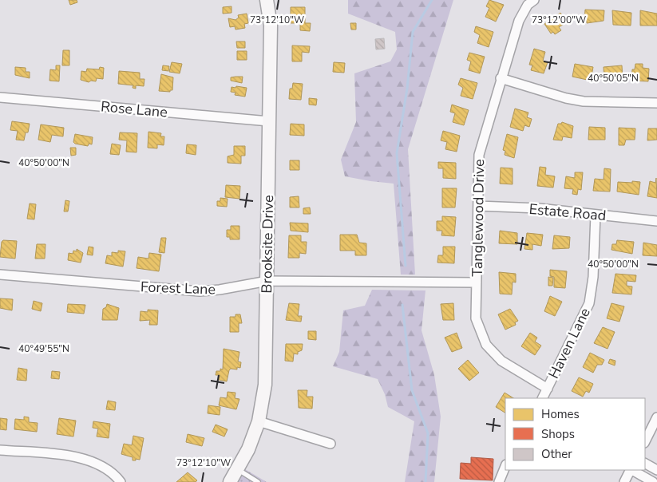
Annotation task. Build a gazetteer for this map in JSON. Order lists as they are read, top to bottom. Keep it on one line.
{"streets":{"street":["Rose Lane","Estate Road","Tanglewood Drive","Brooksite Drive","Forest Lane","Haven Lane"]},"crossings":[["Rose Lane","Brooksite Drive"],["Estate Road","Tanglewood Drive"],["Estate Road","Haven Lane"],["Tanglewood Drive","Forest Lane"],["Tanglewood Drive","Haven Lane"],["Brooksite Drive","Forest Lane"]],"legend":["Homes","Shops","Other"],"coordinates":["73°12'10\"W","73°12'00\"W","40°50'05\"N","40°50'00\"N","40°49'55\"N"]}
